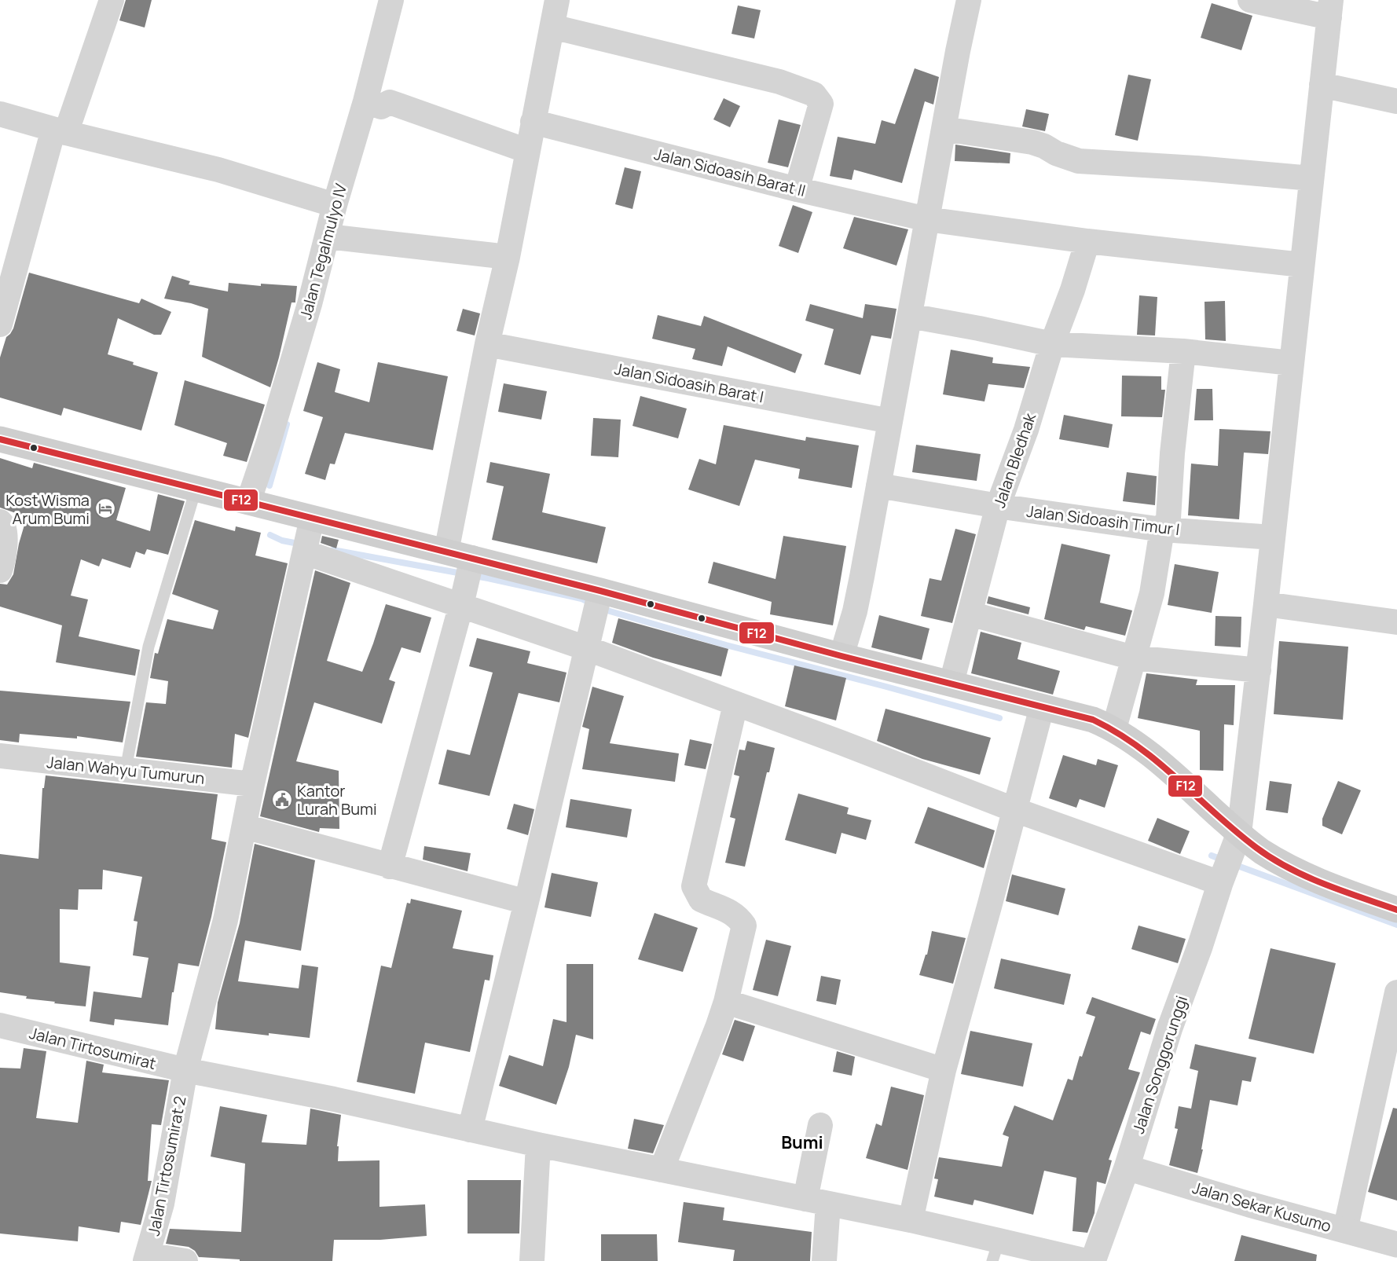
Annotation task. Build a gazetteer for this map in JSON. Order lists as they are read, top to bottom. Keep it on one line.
{"streets":{"street":["Jalan Sidoasih Barat II","Jalan Tegalmulyo IV","Jalan Sidoasih Barat I","Jalan Bledhak","Jalan Sidoasih Timur I","Jalan Wahyu Tumurun","Jalan Tirtosumirat","Jalan Songgorunggi","Jalan Tirtosumirat 2","Jalan Sekar Kusumo"]},"crossings":[["Jalan Sidoasih Barat II","Jalan Bledhak"],["Jalan Bledhak","Jalan Sidoasih Timur I"],["Jalan Wahyu Tumurun","Jalan Tirtosumirat 2"],["Jalan Tirtosumirat","Jalan Tirtosumirat 2"],["Jalan Songgorunggi","Jalan Sekar Kusumo"]],"districts":["Bumi"],"places":{"hotel":["Kost Wisma Arum Bumi"],"public building":["Kantor Lurah Bumi"]},"lines":["transit line F12"]}
